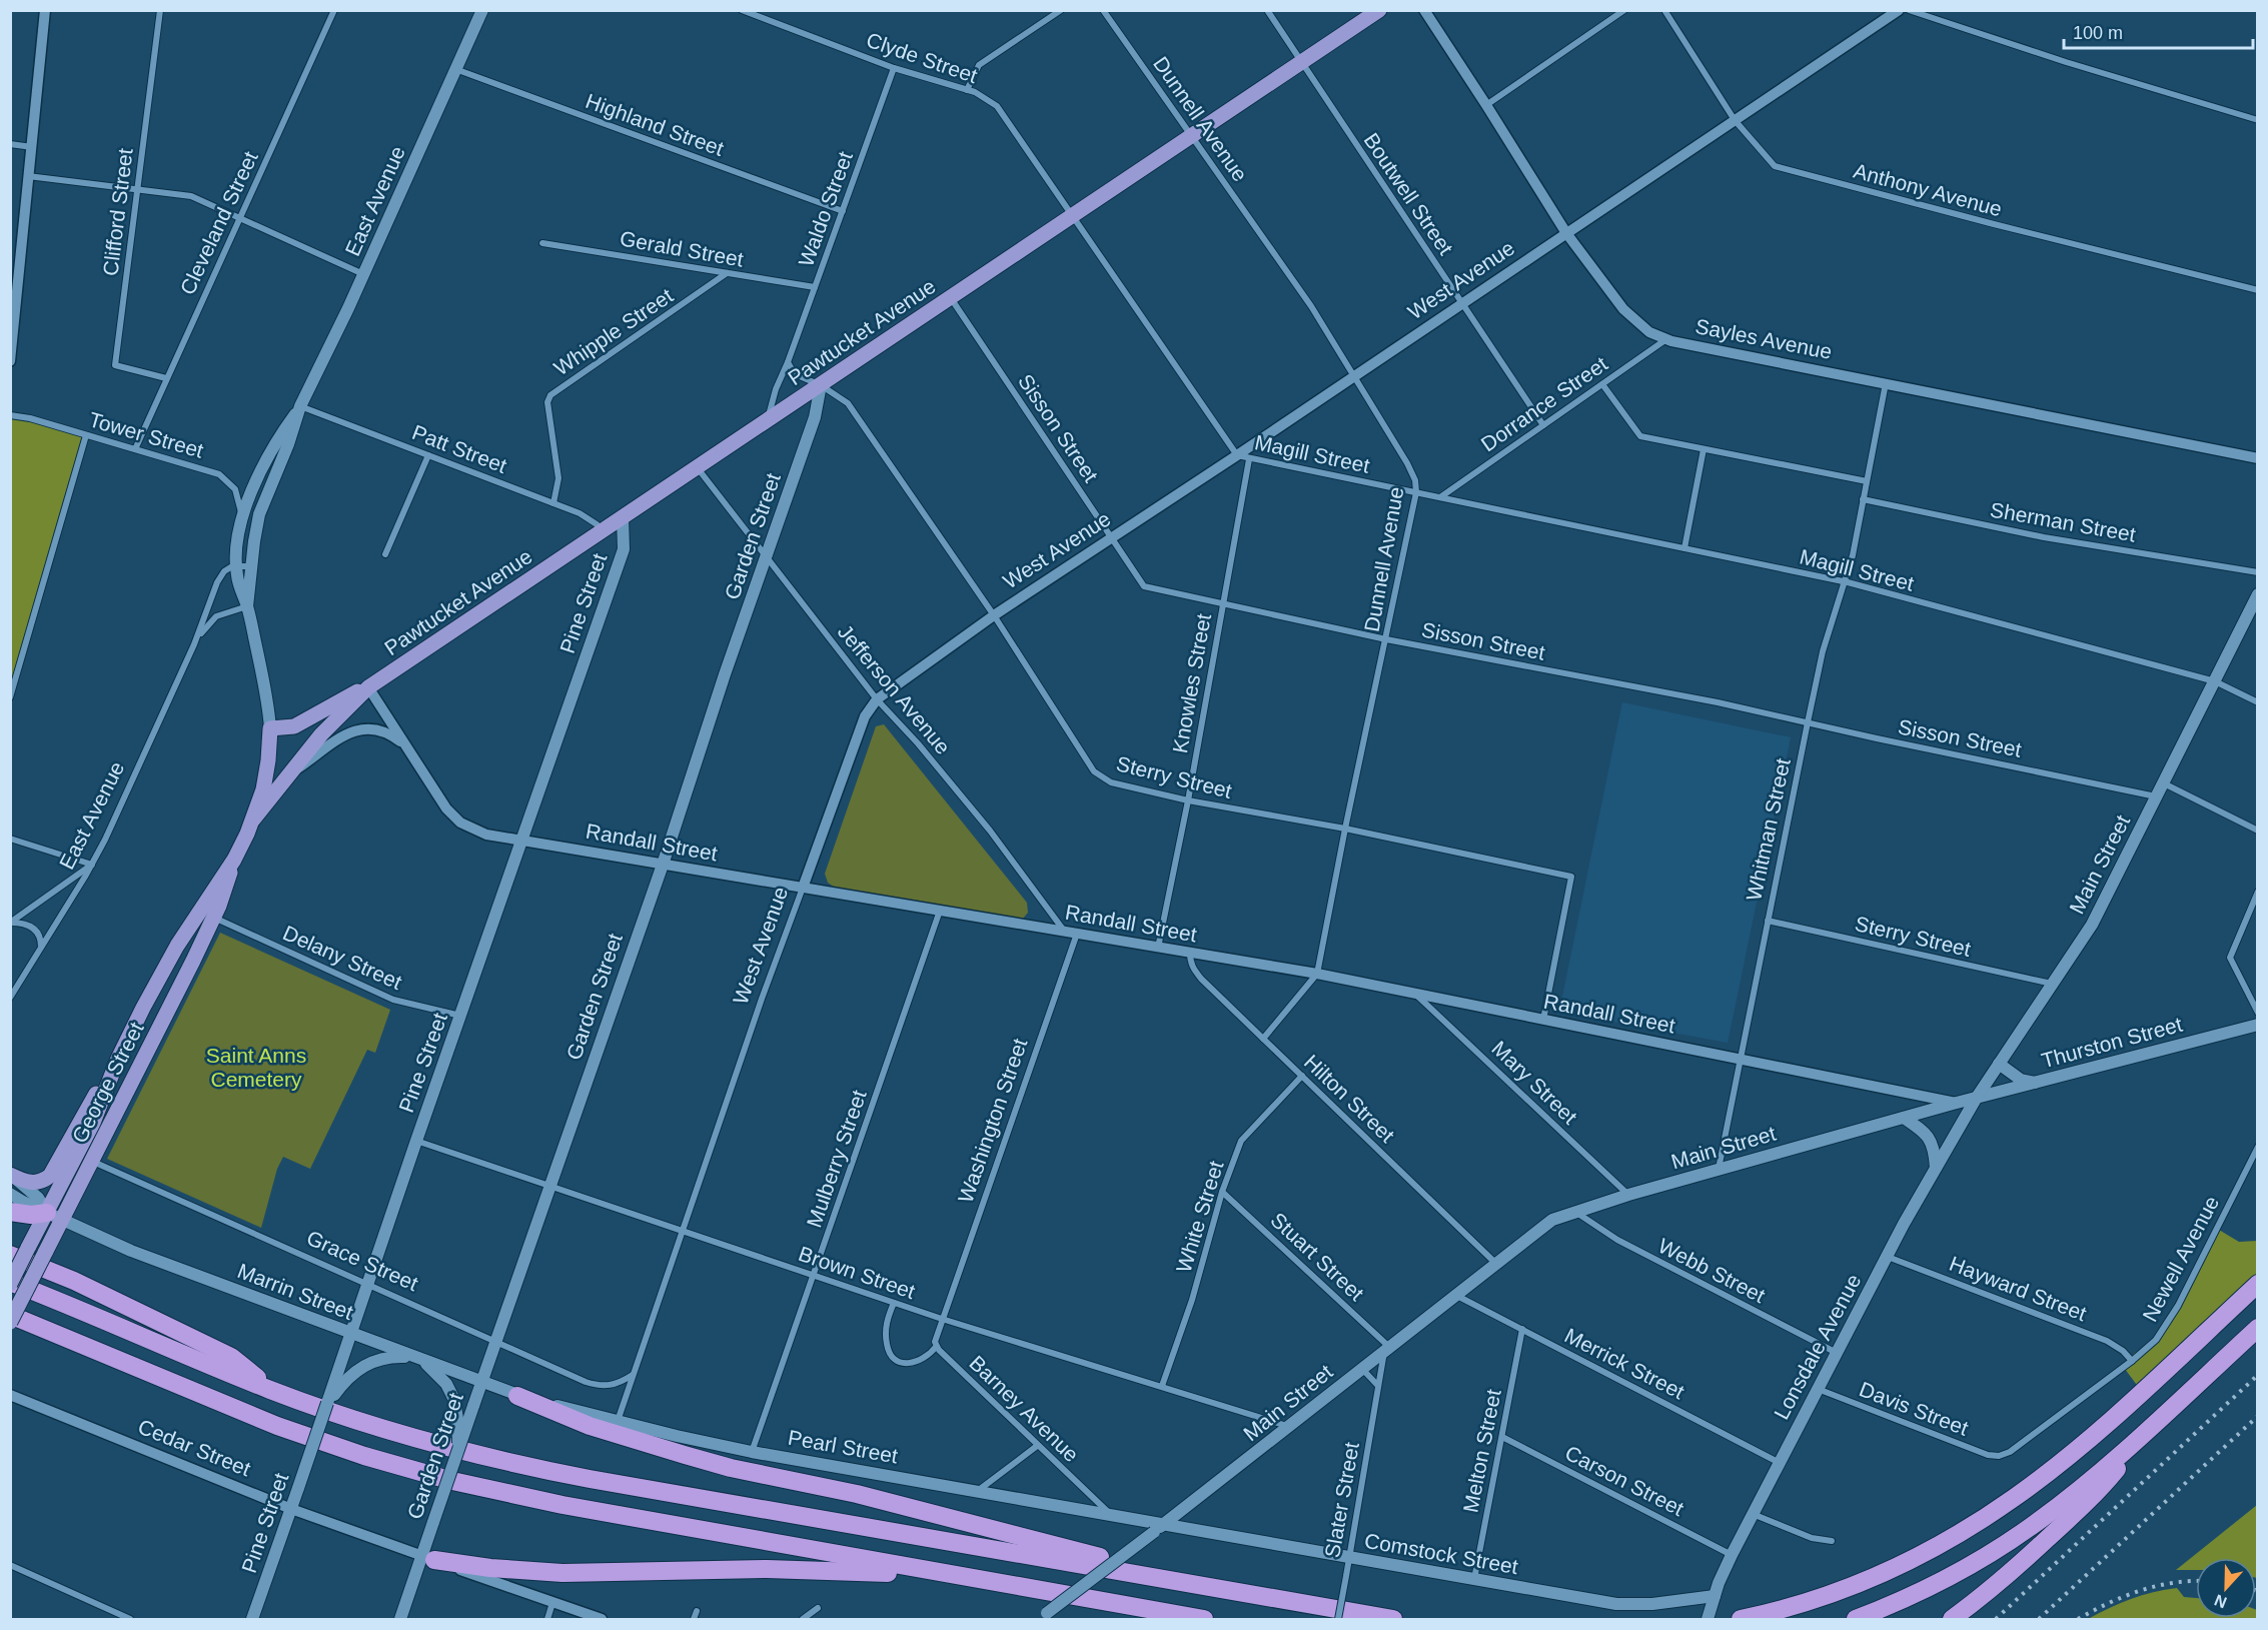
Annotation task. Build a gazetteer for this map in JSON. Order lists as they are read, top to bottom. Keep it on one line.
{"streets":{"main road":["East Avenue","Pawtucket Avenue","Garden Street","Pine Street","Main Street","Thurston Street","George Street","Marrin Street","Lonsdale Avenue","Pearl Street","Comstock Street"],"street":["Clyde Street","Dunnell Avenue","Highland Street","Anthony Avenue","Boutwell Street","Waldo Street","Clifford Street","Cleveland Street","Gerald Street","West Avenue","Whipple Street","Sayles Avenue","Dorrance Street","Sisson Street","Tower Street","Patt Street","Magill Street","Sherman Street","Knowles Street","Jefferson Avenue","Sterry Street","Whitman Street","Randall Street","Delany Street","Mary Street","Hilton Street","Washington Street","Mulberry Street","White Street","Stuart Street","Newell Avenue","Grace Street","Webb Street","Brown Street","Hayward Street","Merrick Street","Barney Avenue","Davis Street","Cedar Street","Melton Street","Carson Street","Slater Street"]},"crossings":[["Clyde Street","Waldo Street"],["Clyde Street","Pawtucket Avenue"],["Dunnell Avenue","West Avenue"],["Dunnell Avenue","Pawtucket Avenue"],["Dunnell Avenue","Sisson Street"],["Dunnell Avenue","Magill Street"],["Dunnell Avenue","Sterry Street"],["Dunnell Avenue","Randall Street"],["Dunnell Avenue","Hilton Street"],["Highland Street","East Avenue"],["Highland Street","Waldo Street"],["Anthony Avenue","West Avenue"],["Boutwell Street","West Avenue"],["Boutwell Street","Pawtucket Avenue"],["Boutwell Street","Dorrance Street"],["East Avenue","Tower Street"],["East Avenue","Patt Street"],["East Avenue","George Street"],["Waldo Street","Gerald Street"],["Waldo Street","Pawtucket Avenue"],["Clifford Street","Cleveland Street"],["Cleveland Street","Tower Street"],["Gerald Street","Whipple Street"],["West Avenue","Sayles Avenue"],["West Avenue","Sisson Street"],["West Avenue","Magill Street"],["West Avenue","Jefferson Avenue"],["West Avenue","Sterry Street"],["West Avenue","Randall Street"],["West Avenue","Grace Street"],["West Avenue","Brown Street"],["West Avenue","Pearl Street"],["Whipple Street","Patt Street"],["Pawtucket Avenue","Sisson Street"],["Pawtucket Avenue","Patt Street"],["Pawtucket Avenue","Garden Street"],["Pawtucket Avenue","Pine Street"],["Pawtucket Avenue","Jefferson Avenue"],["Pawtucket Avenue","Sterry Street"],["Pawtucket Avenue","Randall Street"],["Pawtucket Avenue","George Street"],["Sayles Avenue","Dorrance Street"],["Dorrance Street","Magill Street"],["Sisson Street","Knowles Street"],["Sisson Street","Whitman Street"],["Sisson Street","Main Street"],["Magill Street","Knowles Street"],["Magill Street","Whitman Street"],["Magill Street","Main Street"],["Sherman Street","Whitman Street"],["Garden Street","Jefferson Avenue"],["Garden Street","Sterry Street"],["Garden Street","Randall Street"],["Garden Street","Grace Street"],["Garden Street","Brown Street"],["Garden Street","Marrin Street"],["Garden Street","Cedar Street"],["Pine Street","Randall Street"],["Pine Street","Delany Street"],["Pine Street","Grace Street"],["Pine Street","Brown Street"],["Pine Street","Marrin Street"],["Pine Street","Cedar Street"],["Knowles Street","Sterry Street"],["Knowles Street","Randall Street"],["Jefferson Avenue","Randall Street"],["Sterry Street","Whitman Street"],["Sterry Street","Randall Street"],["Sterry Street","Main Street"],["Whitman Street","Randall Street"],["Whitman Street","Main Street"],["Randall Street","Main Street"],["Randall Street","Mary Street"],["Randall Street","Hilton Street"],["Randall Street","Washington Street"],["Randall Street","Mulberry Street"],["Main Street","Thurston Street"],["Main Street","Mary Street"],["Main Street","Hilton Street"],["Main Street","Stuart Street"],["Main Street","Webb Street"],["Main Street","Brown Street"],["Main Street","Lonsdale Avenue"],["Main Street","Merrick Street"],["Main Street","Pearl Street"],["Main Street","Slater Street"],["Main Street","Comstock Street"],["Delany Street","George Street"],["Thurston Street","Lonsdale Avenue"],["George Street","Grace Street"],["George Street","Marrin Street"],["Hilton Street","White Street"],["Washington Street","Brown Street"],["Washington Street","Barney Avenue"],["Mulberry Street","Brown Street"],["Mulberry Street","Pearl Street"],["White Street","Stuart Street"],["White Street","Brown Street"],["Stuart Street","Slater Street"],["Newell Avenue","Hayward Street"],["Newell Avenue","Davis Street"],["Webb Street","Lonsdale Avenue"],["Brown Street","Barney Avenue"],["Hayward Street","Lonsdale Avenue"],["Marrin Street","Pearl Street"],["Lonsdale Avenue","Merrick Street"],["Lonsdale Avenue","Davis Street"],["Lonsdale Avenue","Carson Street"],["Lonsdale Avenue","Comstock Street"],["Merrick Street","Melton Street"],["Barney Avenue","Pearl Street"],["Pearl Street","Comstock Street"],["Melton Street","Carson Street"],["Melton Street","Comstock Street"],["Slater Street","Comstock Street"]],"parks":["Saint Anns Cemetery"],"scale_bar":"100 m","north":"bottom"}
